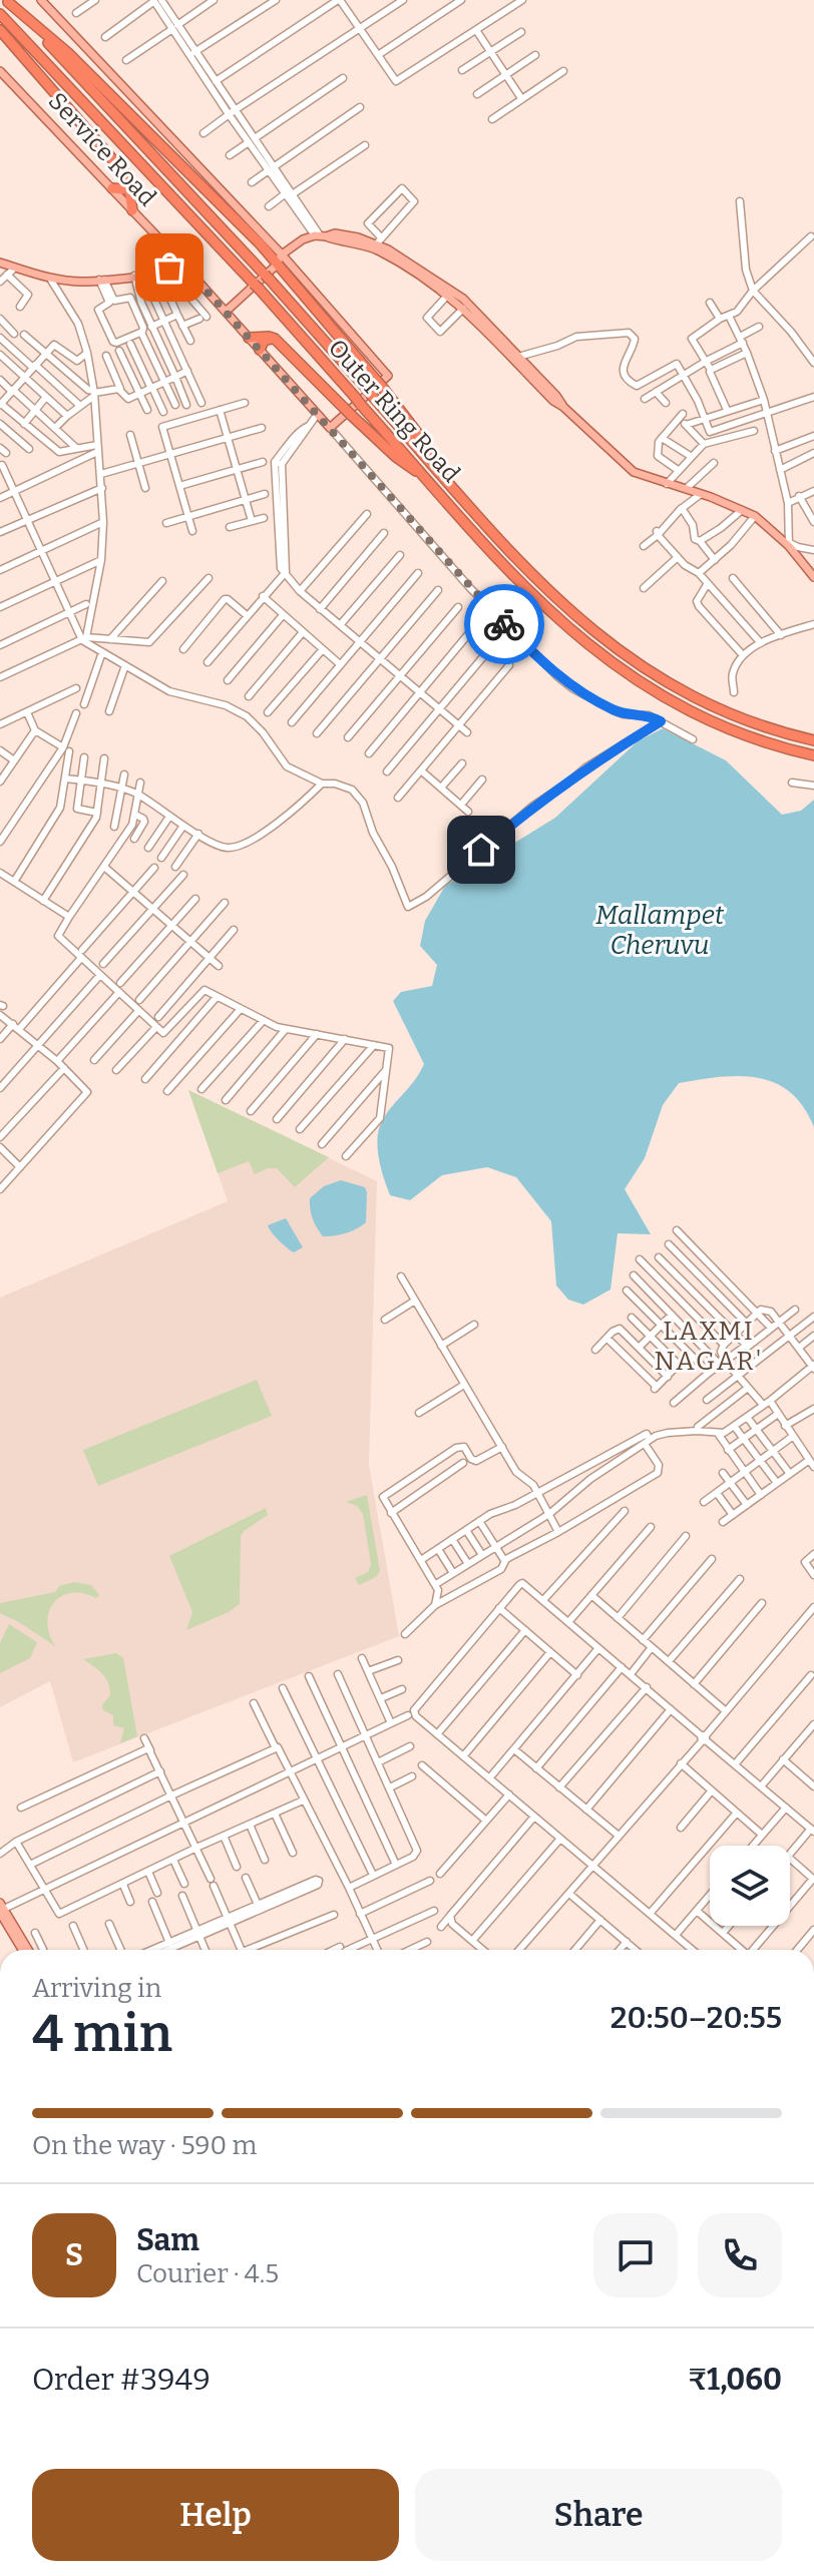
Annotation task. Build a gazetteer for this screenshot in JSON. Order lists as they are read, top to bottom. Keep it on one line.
{"streets":{"highway":["Outer Ring Road"],"main road":["Service Road"]},"districts":["LAXMI NAGAR'"],"water":["Mallampet Cheruvu"],"page":{"heading":["4 min","Arriving in","20:50–20:55"],"panel":["Sam","Courier · 4.5","Order #3949","₹1,060"],"bar":"On the way · 590 m","round":"S","buttons":["Help","Share"]}}
